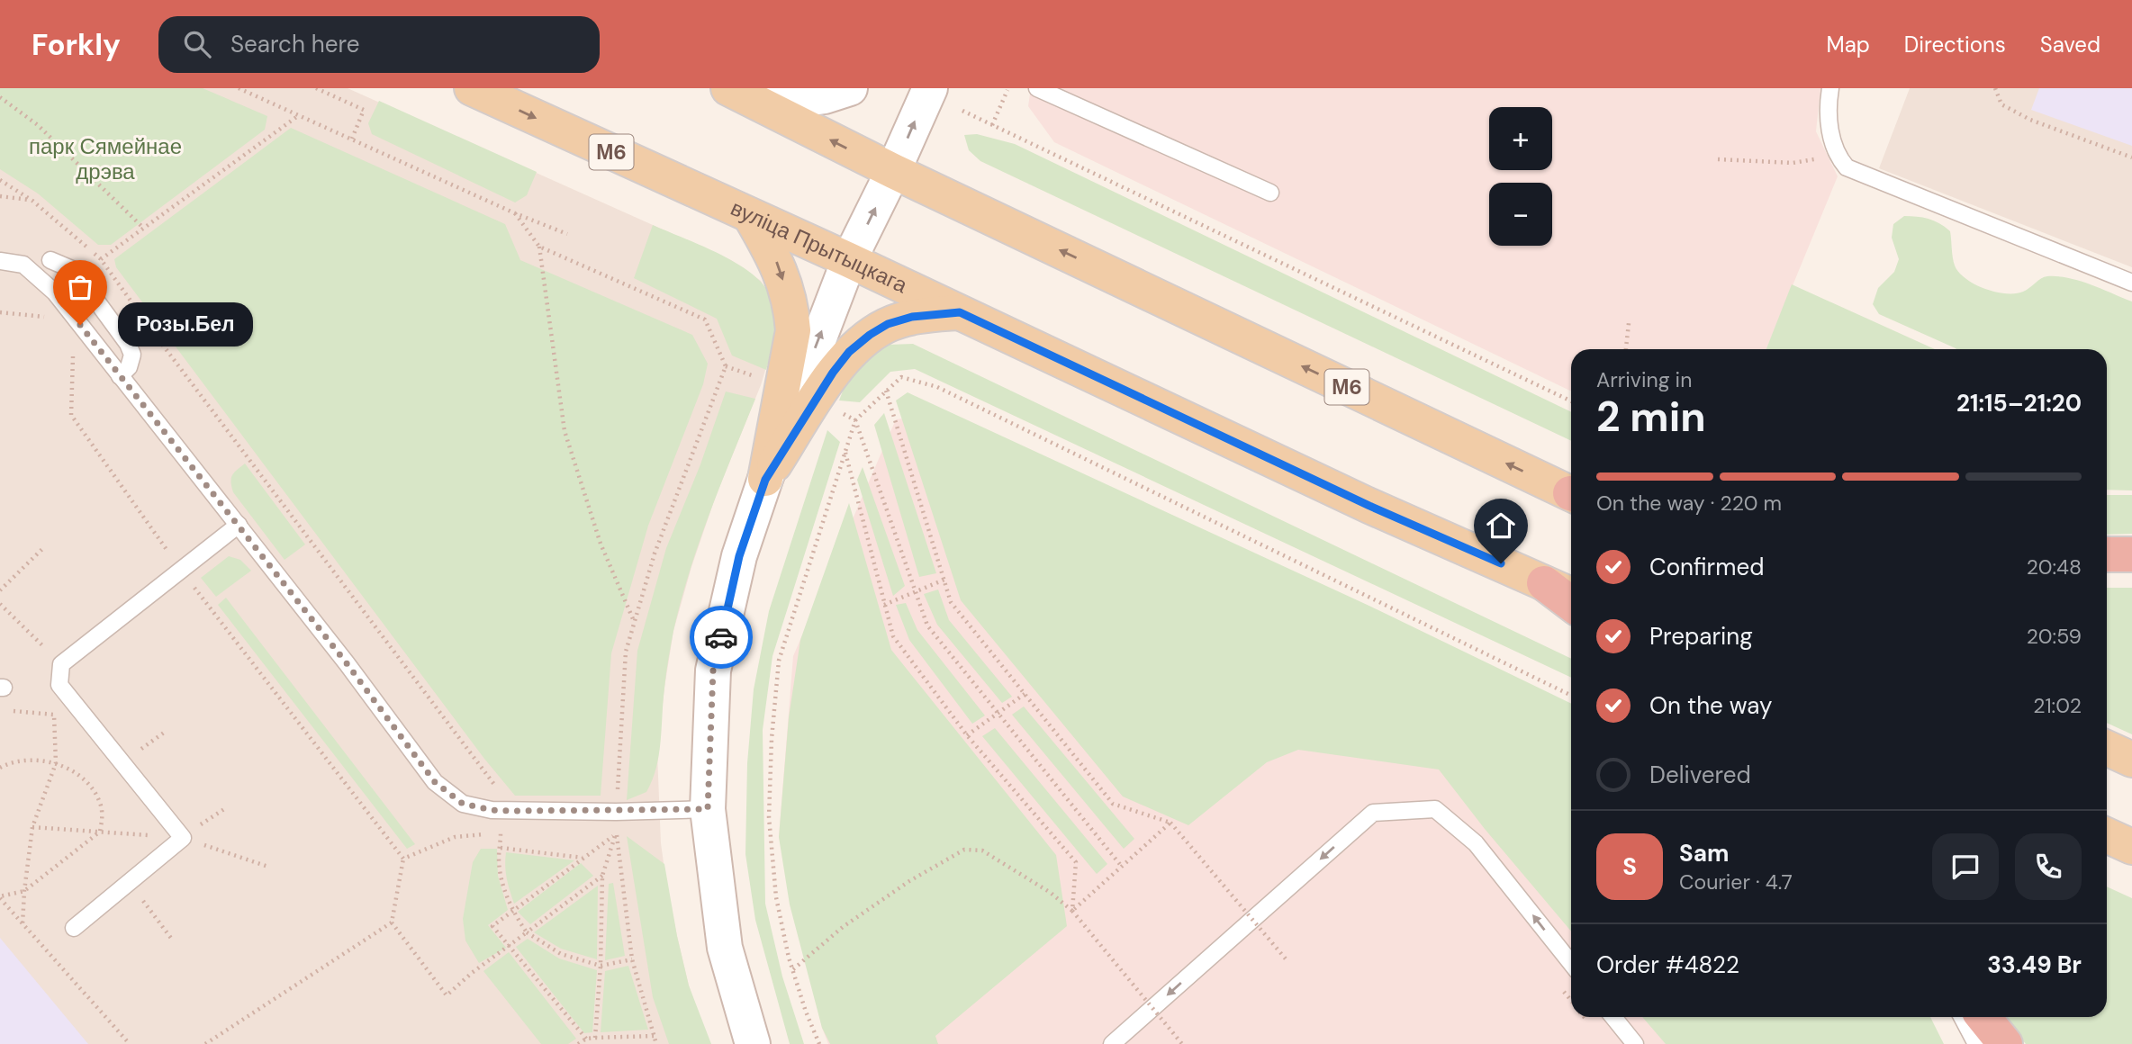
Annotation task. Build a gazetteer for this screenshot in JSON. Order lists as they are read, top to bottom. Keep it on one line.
{"streets":{"main road":["М6","вуліца Прытыцкага"]},"parks":["парк Сямейнае дрэва"],"places":["Розы.Бел"],"page":{"header":"Forkly","search":"Search here","nav":["Map","Directions","Saved"],"map_buttons":["+","−"],"bubble":"Розы.Бел","heading":["2 min","Arriving in","21:15–21:20"],"panel":["Sam","Courier · 4.7","Order #4822","33.49 Br"],"bar":"On the way · 220 m","list":[["Confirmed","20:48"],["Preparing","20:59"],["On the way","21:02"],"Delivered"],"round":"S"}}
